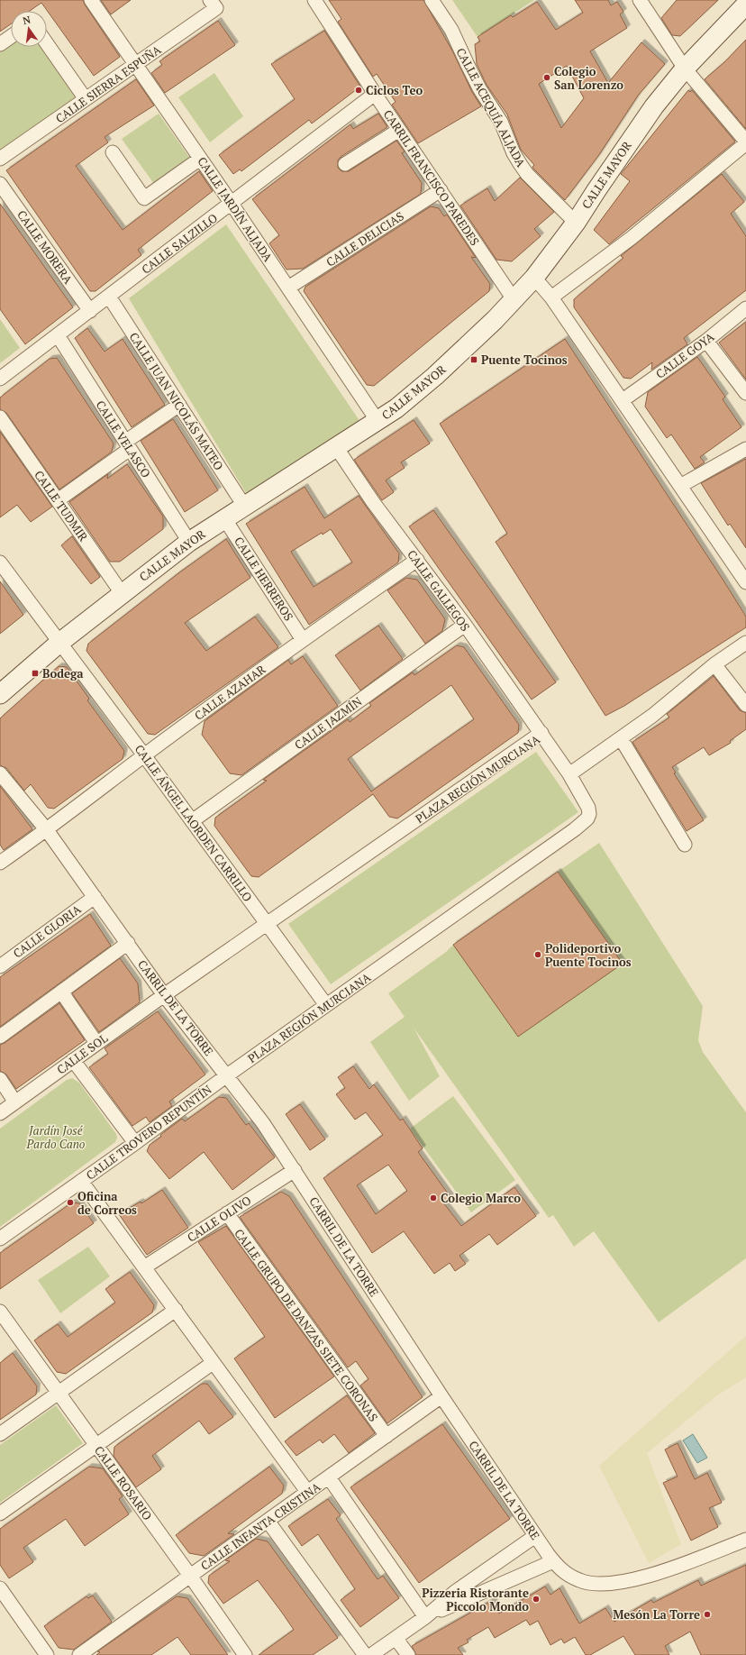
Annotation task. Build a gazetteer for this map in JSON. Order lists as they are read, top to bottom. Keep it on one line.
{"streets":{"main road":["CALLE MAYOR"],"street":["CALLE SIERRA ESPUÑA","CALLE ACEQUÍA ALJADA","CARRIL FRANCISCO PAREDES","CALLE JARDÍN ALJADA","CALLE DELICIAS","CALLE SALZILLO","CALLE MORERA","CALLE GOYA","CALLE JUAN NICOLÁS MATEO","CALLE VELASCO","CALLE TUDMIR","CALLE HERREROS","CALLE GALLEGOS","CALLE AZAHAR","CALLE JAZMÍN","PLAZA REGIÓN MURCIANA","CALLE ÁNGEL LAORDEN CARRILLO","CALLE GLORIA","CARRIL DE LA TORRE","CALLE SOL","CALLE TROVERO REPUNTÍN","CALLE OLIVO","CALLE GRUPO DE DANZAS SIETE CORONAS","CALLE ROSARIO","CALLE INFANTA CRISTINA"]},"crossings":[["CALLE SIERRA ESPUÑA","CALLE JARDÍN ALJADA"],["CALLE ACEQUÍA ALJADA","CALLE MAYOR"],["CALLE MAYOR","CARRIL FRANCISCO PAREDES"],["CALLE MAYOR","CALLE JARDÍN ALJADA"],["CALLE MAYOR","CALLE JUAN NICOLÁS MATEO"],["CALLE MAYOR","CALLE VELASCO"],["CALLE MAYOR","CALLE TUDMIR"],["CALLE MAYOR","CALLE HERREROS"],["CALLE MAYOR","CALLE GALLEGOS"],["CALLE MAYOR","CALLE ÁNGEL LAORDEN CARRILLO"],["CARRIL FRANCISCO PAREDES","CALLE DELICIAS"],["CARRIL FRANCISCO PAREDES","CALLE SALZILLO"],["CALLE JARDÍN ALJADA","CALLE DELICIAS"],["CALLE JARDÍN ALJADA","CALLE SALZILLO"],["CALLE SALZILLO","CALLE MORERA"],["CALLE SALZILLO","CALLE JUAN NICOLÁS MATEO"],["CALLE SALZILLO","CALLE VELASCO"],["CALLE HERREROS","CALLE AZAHAR"],["CALLE GALLEGOS","CALLE AZAHAR"],["CALLE GALLEGOS","CALLE JAZMÍN"],["CALLE GALLEGOS","PLAZA REGIÓN MURCIANA"],["CALLE AZAHAR","CALLE ÁNGEL LAORDEN CARRILLO"],["CALLE AZAHAR","CARRIL DE LA TORRE"],["CALLE JAZMÍN","CALLE ÁNGEL LAORDEN CARRILLO"],["PLAZA REGIÓN MURCIANA","CALLE ÁNGEL LAORDEN CARRILLO"],["PLAZA REGIÓN MURCIANA","CARRIL DE LA TORRE"],["PLAZA REGIÓN MURCIANA","CALLE SOL"],["PLAZA REGIÓN MURCIANA","CALLE TROVERO REPUNTÍN"],["CALLE GLORIA","CARRIL DE LA TORRE"],["CARRIL DE LA TORRE","CALLE SOL"],["CARRIL DE LA TORRE","CALLE TROVERO REPUNTÍN"],["CARRIL DE LA TORRE","CALLE OLIVO"],["CARRIL DE LA TORRE","CALLE INFANTA CRISTINA"],["CALLE OLIVO","CALLE GRUPO DE DANZAS SIETE CORONAS"],["CALLE GRUPO DE DANZAS SIETE CORONAS","CALLE INFANTA CRISTINA"],["CALLE ROSARIO","CALLE INFANTA CRISTINA"]],"parks":["Jardín José Pardo Cano"],"places":{"other":["Colegio San Lorenzo","Ciclos Teo","Polideportivo Puente Tocinos","Colegio Marco","Oficina de Correos","Pizzeria Ristorante Piccolo Mondo","Mesón La Torre"],"transit":["Puente Tocinos","Bodega"]},"north":"top"}
